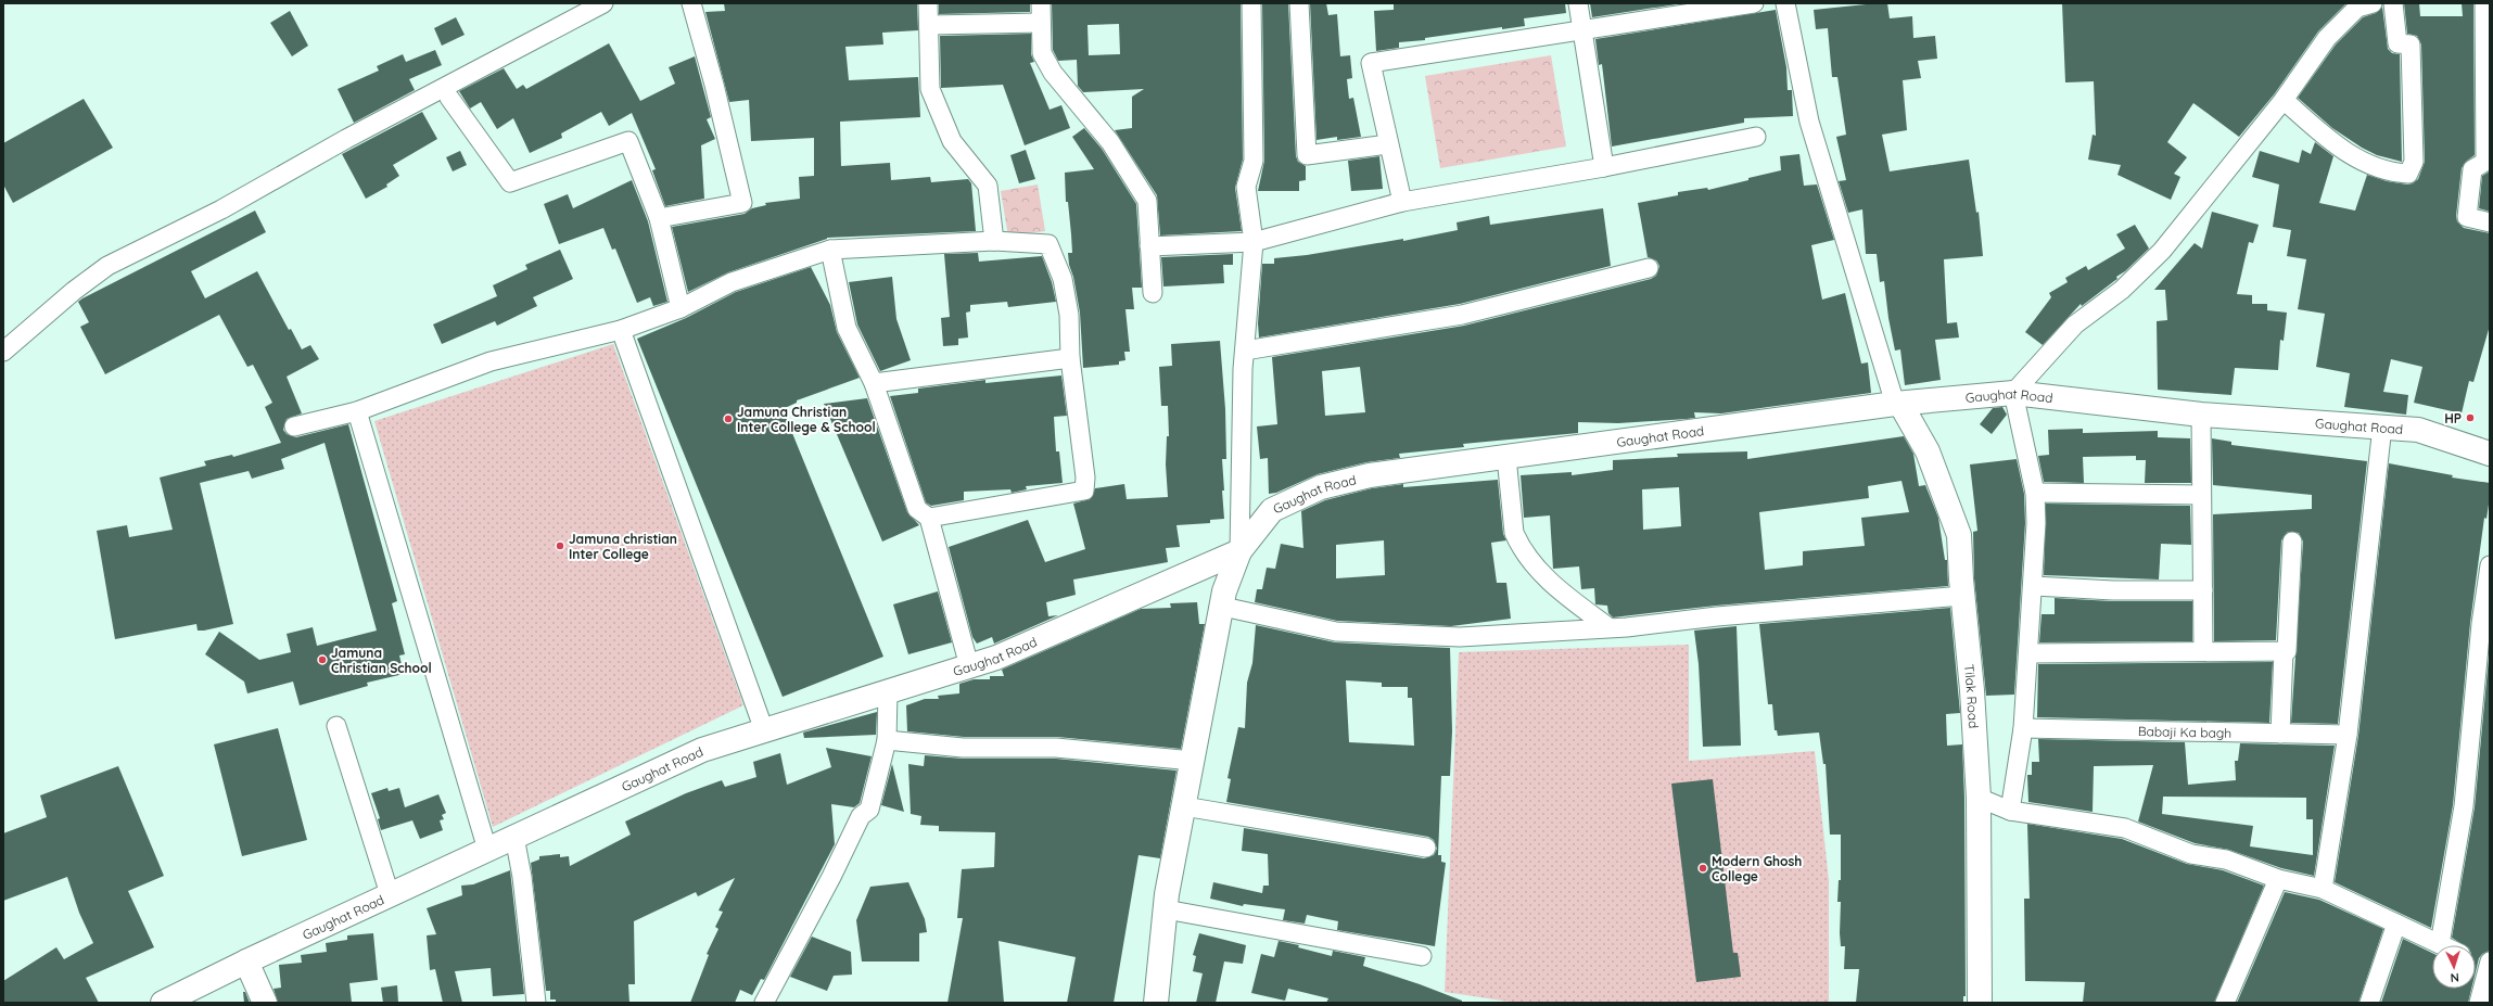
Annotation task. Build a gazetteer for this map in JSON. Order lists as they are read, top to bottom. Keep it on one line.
{"streets":{"main road":["Gaughat Road","Tilak Road"],"street":["Babaji Ka bagh"]},"crossings":[["Gaughat Road","Tilak Road"]],"places":["HP","Jamuna Christian Inter College & School","Jamuna christian Inter College","Jamuna Christian School","Modern Ghosh College"],"north":"bottom"}
